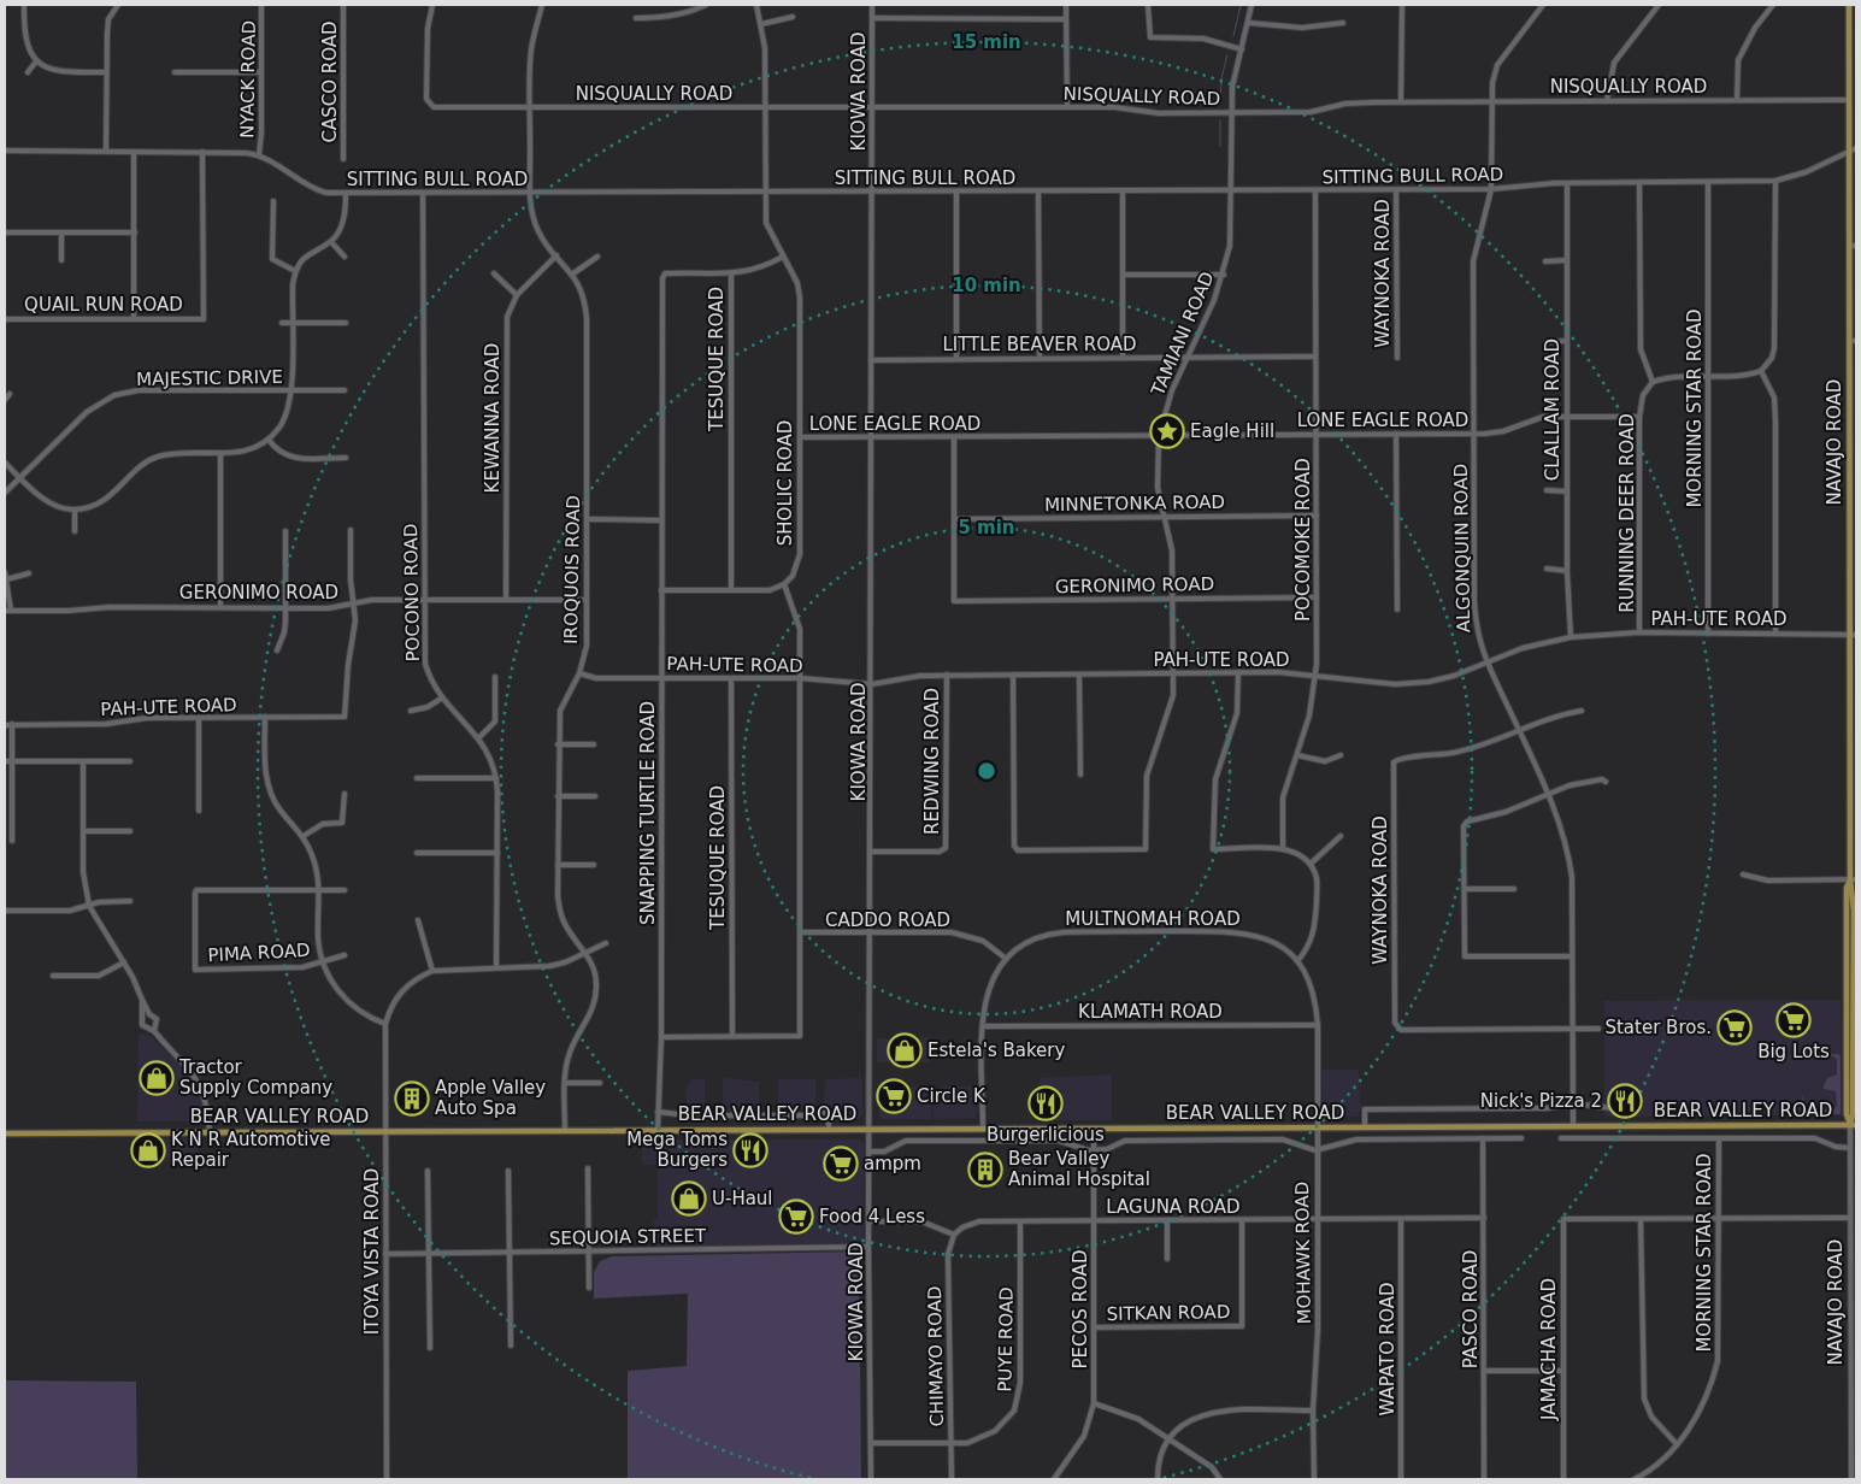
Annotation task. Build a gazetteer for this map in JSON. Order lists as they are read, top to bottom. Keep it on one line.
{"streets":{"main road":["NAVAJO ROAD","BEAR VALLEY ROAD"],"street":["NYACK ROAD","CASCO ROAD","NISQUALLY ROAD","KIOWA ROAD","SITTING BULL ROAD","WAYNOKA ROAD","QUAIL RUN ROAD","TAMIANI ROAD","LITTLE BEAVER ROAD","TESUQUE ROAD","MAJESTIC DRIVE","MORNING STAR ROAD","CLALLAM ROAD","KEWANNA ROAD","LONE EAGLE ROAD","SHOLIC ROAD","MINNETONKA ROAD","RUNNING DEER ROAD","POCOMOKE ROAD","ALGONQUIN ROAD","IROQUOIS ROAD","GERONIMO ROAD","POCONO ROAD","PAH-UTE ROAD","REDWING ROAD","SNAPPING TURTLE ROAD","MULTNOMAH ROAD","CADDO ROAD","PIMA ROAD","KLAMATH ROAD","LAGUNA ROAD","SEQUOIA STREET","ITOYA VISTA ROAD","MOHAWK ROAD","PECOS ROAD","PASCO ROAD","SITKAN ROAD","PUYE ROAD","WAPATO ROAD","JAMACHA ROAD","CHIMAYO ROAD"]},"crossings":[["NYACK ROAD","SITTING BULL ROAD"],["NISQUALLY ROAD","KIOWA ROAD"],["NISQUALLY ROAD","TAMIANI ROAD"],["NISQUALLY ROAD","NAVAJO ROAD"],["NISQUALLY ROAD","SHOLIC ROAD"],["NISQUALLY ROAD","ALGONQUIN ROAD"],["NISQUALLY ROAD","IROQUOIS ROAD"],["KIOWA ROAD","SITTING BULL ROAD"],["KIOWA ROAD","LITTLE BEAVER ROAD"],["KIOWA ROAD","LONE EAGLE ROAD"],["KIOWA ROAD","PAH-UTE ROAD"],["KIOWA ROAD","REDWING ROAD"],["KIOWA ROAD","CADDO ROAD"],["KIOWA ROAD","BEAR VALLEY ROAD"],["KIOWA ROAD","SEQUOIA STREET"],["KIOWA ROAD","PUYE ROAD"],["SITTING BULL ROAD","WAYNOKA ROAD"],["SITTING BULL ROAD","QUAIL RUN ROAD"],["SITTING BULL ROAD","TAMIANI ROAD"],["SITTING BULL ROAD","MORNING STAR ROAD"],["SITTING BULL ROAD","CLALLAM ROAD"],["SITTING BULL ROAD","NAVAJO ROAD"],["SITTING BULL ROAD","SHOLIC ROAD"],["SITTING BULL ROAD","POCOMOKE ROAD"],["SITTING BULL ROAD","ALGONQUIN ROAD"],["SITTING BULL ROAD","IROQUOIS ROAD"],["SITTING BULL ROAD","POCONO ROAD"],["WAYNOKA ROAD","ALGONQUIN ROAD"],["TAMIANI ROAD","LITTLE BEAVER ROAD"],["TAMIANI ROAD","LONE EAGLE ROAD"],["TAMIANI ROAD","MINNETONKA ROAD"],["TAMIANI ROAD","GERONIMO ROAD"],["TAMIANI ROAD","PAH-UTE ROAD"],["LITTLE BEAVER ROAD","POCOMOKE ROAD"],["TESUQUE ROAD","PAH-UTE ROAD"],["TESUQUE ROAD","SNAPPING TURTLE ROAD"],["MORNING STAR ROAD","PAH-UTE ROAD"],["CLALLAM ROAD","LONE EAGLE ROAD"],["CLALLAM ROAD","PAH-UTE ROAD"],["KEWANNA ROAD","IROQUOIS ROAD"],["KEWANNA ROAD","GERONIMO ROAD"],["LONE EAGLE ROAD","SHOLIC ROAD"],["LONE EAGLE ROAD","RUNNING DEER ROAD"],["LONE EAGLE ROAD","POCOMOKE ROAD"],["LONE EAGLE ROAD","ALGONQUIN ROAD"],["NAVAJO ROAD","PAH-UTE ROAD"],["NAVAJO ROAD","BEAR VALLEY ROAD"],["MINNETONKA ROAD","POCOMOKE ROAD"],["MINNETONKA ROAD","GERONIMO ROAD"],["RUNNING DEER ROAD","PAH-UTE ROAD"],["POCOMOKE ROAD","GERONIMO ROAD"],["POCOMOKE ROAD","PAH-UTE ROAD"],["ALGONQUIN ROAD","PAH-UTE ROAD"],["ALGONQUIN ROAD","BEAR VALLEY ROAD"],["IROQUOIS ROAD","GERONIMO ROAD"],["IROQUOIS ROAD","PAH-UTE ROAD"],["IROQUOIS ROAD","BEAR VALLEY ROAD"],["GERONIMO ROAD","POCONO ROAD"],["GERONIMO ROAD","PAH-UTE ROAD"],["PAH-UTE ROAD","REDWING ROAD"],["PAH-UTE ROAD","SNAPPING TURTLE ROAD"],["SNAPPING TURTLE ROAD","BEAR VALLEY ROAD"],["MULTNOMAH ROAD","CADDO ROAD"],["MULTNOMAH ROAD","KLAMATH ROAD"],["MULTNOMAH ROAD","BEAR VALLEY ROAD"],["MULTNOMAH ROAD","MOHAWK ROAD"],["KLAMATH ROAD","MOHAWK ROAD"],["BEAR VALLEY ROAD","ITOYA VISTA ROAD"],["BEAR VALLEY ROAD","MOHAWK ROAD"],["BEAR VALLEY ROAD","PECOS ROAD"],["LAGUNA ROAD","MOHAWK ROAD"],["LAGUNA ROAD","PECOS ROAD"],["LAGUNA ROAD","PASCO ROAD"],["LAGUNA ROAD","SITKAN ROAD"],["LAGUNA ROAD","PUYE ROAD"],["LAGUNA ROAD","WAPATO ROAD"],["LAGUNA ROAD","CHIMAYO ROAD"],["SEQUOIA STREET","ITOYA VISTA ROAD"],["PECOS ROAD","SITKAN ROAD"],["PUYE ROAD","CHIMAYO ROAD"]],"places":{"place":["Eagle Hill"],"supermarket":["Big Lots","Stater Bros.","Circle K","ampm","Food 4 Less"],"shop":["Estela's Bakery","Tractor Supply Company","K N R Automotive Repair","U-Haul"],"building":["Apple Valley Auto Spa","Bear Valley Animal Hospital"],"restaurant":["Nick's Pizza 2","Burgerlicious","Mega Toms Burgers"]},"rings":["15 min","10 min","5 min"]}
